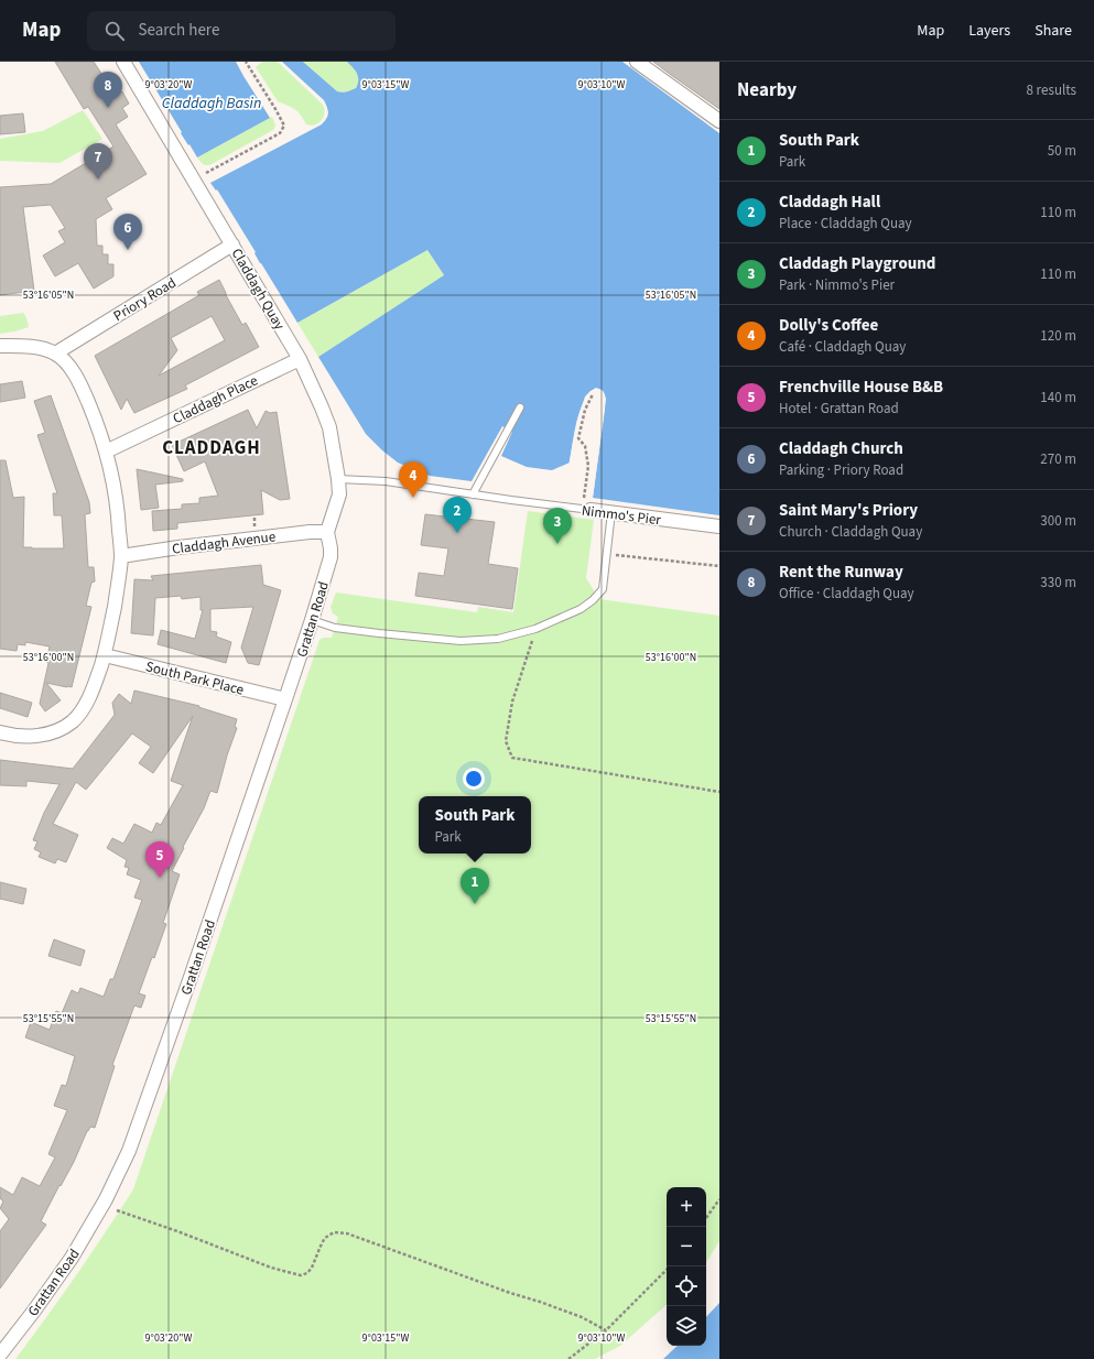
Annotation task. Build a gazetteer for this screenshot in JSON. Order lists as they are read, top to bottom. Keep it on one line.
{"streets":{"street":["Claddagh Quay","Priory Road","Claddagh Place","Nimmo's Pier","Claddagh Avenue","Grattan Road","South Park Place"]},"crossings":[["Claddagh Quay","Priory Road"],["Claddagh Quay","Claddagh Place"],["Claddagh Quay","Nimmo's Pier"],["Claddagh Quay","Claddagh Avenue"],["Claddagh Quay","Grattan Road"],["Claddagh Avenue","Grattan Road"],["Grattan Road","South Park Place"]],"districts":["CLADDAGH"],"water":["Claddagh Basin"],"page":{"header":"Map","search":"Search here","nav":["Map","Layers","Share"],"heading":["Nearby","8 results"],"pins":["8","7","6","4","2","3","5","1"],"list":[{"mark":"1","name":"South Park","note":"Park","value":"50 m"},{"mark":"2","name":"Claddagh Hall","note":"Place · Claddagh Quay","value":"110 m"},{"mark":"3","name":"Claddagh Playground","note":"Park · Nimmo's Pier","value":"110 m"},{"mark":"4","name":"Dolly's Coffee","note":"Café · Claddagh Quay","value":"120 m"},{"mark":"5","name":"Frenchville House B&B","note":"Hotel · Grattan Road","value":"140 m"},{"mark":"6","name":"Claddagh Church","note":"Parking · Priory Road","value":"270 m"},{"mark":"7","name":"Saint Mary's Priory","note":"Church · Claddagh Quay","value":"300 m"},{"mark":"8","name":"Rent the Runway","note":"Office · Claddagh Quay","value":"330 m"}],"popup":["South Park","Park"],"map_buttons":["+","−"]},"coordinates":["9°03'20\"W","9°03'15\"W","9°03'10\"W","53°16'05\"N","53°16'00\"N","53°15'55\"N"]}
